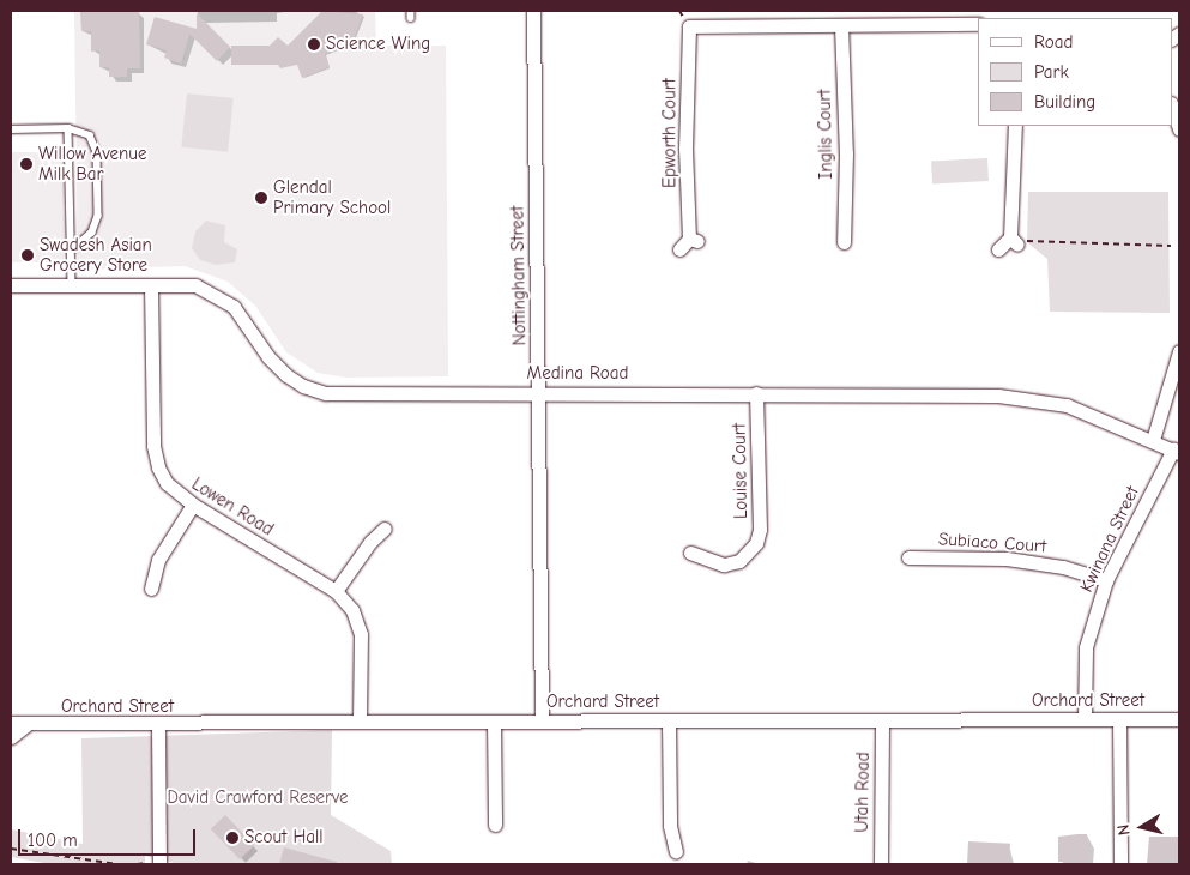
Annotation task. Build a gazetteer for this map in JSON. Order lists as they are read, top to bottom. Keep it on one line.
{"streets":{"street":["Epworth Court","Inglis Court","Nottingham Street","Medina Road","Louise Court","Lowen Road","Kwinana Street","Subiaco Court","Orchard Street","Utah Road"]},"crossings":[["Epworth Court","Inglis Court"],["Nottingham Street","Medina Road"],["Nottingham Street","Orchard Street"],["Medina Road","Louise Court"],["Medina Road","Lowen Road"],["Medina Road","Kwinana Street"],["Lowen Road","Orchard Street"],["Kwinana Street","Subiaco Court"],["Kwinana Street","Orchard Street"],["Orchard Street","Utah Road"]],"parks":["David Crawford Reserve"],"places":["Science Wing","Willow Avenue Milk Bar","Glendal Primary School","Swadesh Asian Grocery Store","Scout Hall"],"legend":["Road","Park","Building"],"scale_bar":"100 m","north":"left"}
